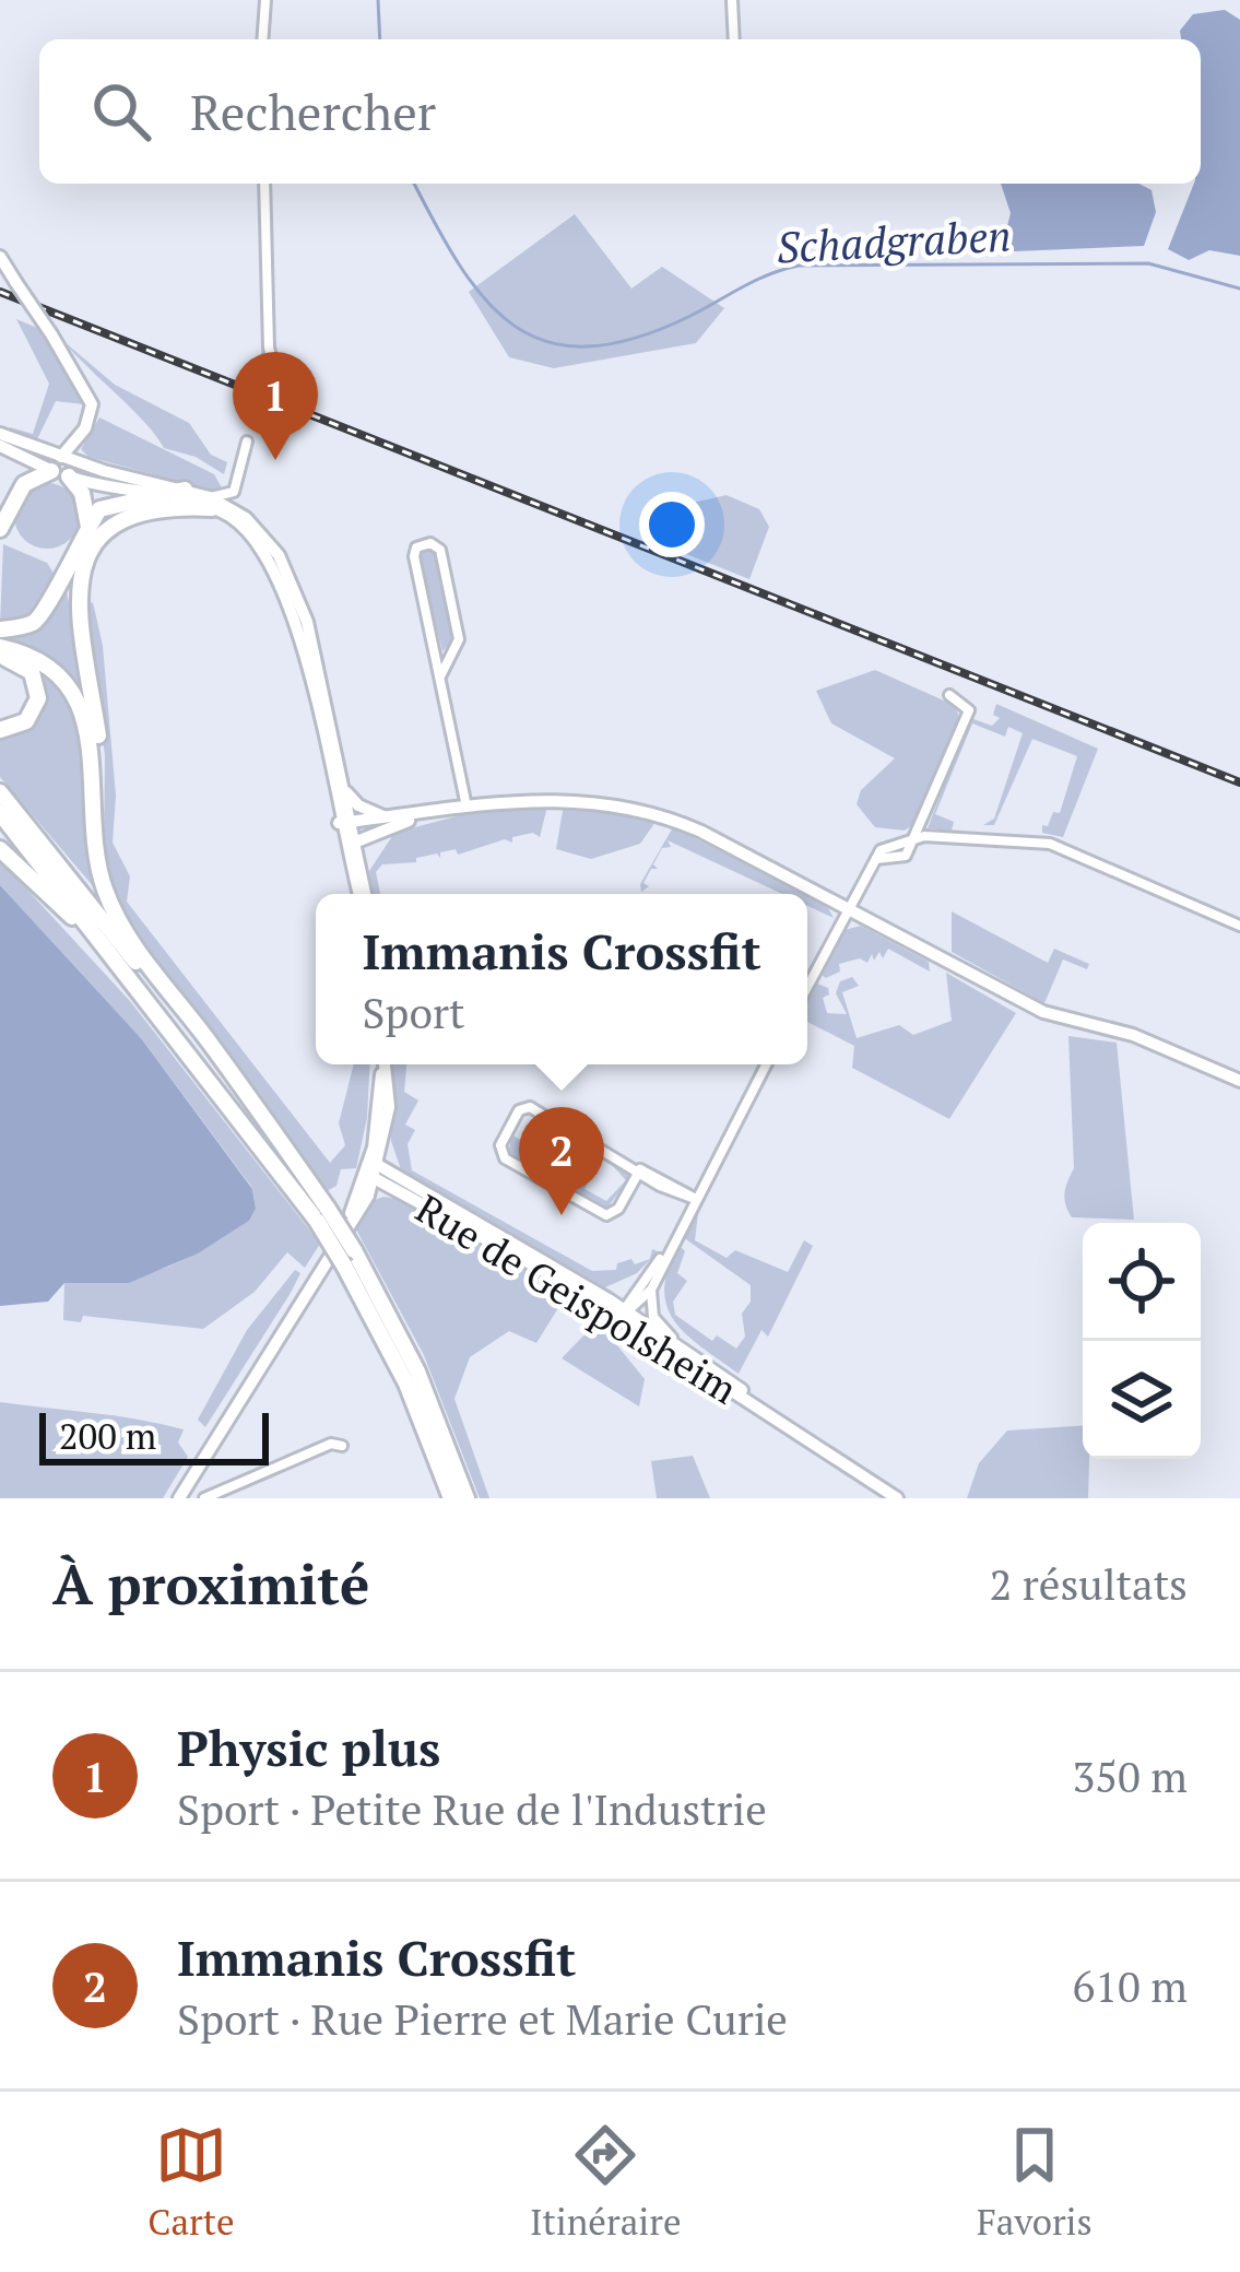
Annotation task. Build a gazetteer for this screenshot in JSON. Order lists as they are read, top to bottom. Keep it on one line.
{"streets":{"main road":["Rue de Geispolsheim"]},"water":["Schadgraben"],"scale_bar":"200 m","page":{"search":"Rechercher","pins":["1","2"],"popup":["Immanis Crossfit","Sport"],"scale":"200 m","heading":["À proximité","2 résultats"],"list":[{"mark":"1","name":"Physic plus","note":"Sport · Petite Rue de l'Industrie","value":"350 m"},{"mark":"2","name":"Immanis Crossfit","note":"Sport · Rue Pierre et Marie Curie","value":"610 m"}],"nav":["Carte","Itinéraire","Favoris"]}}
